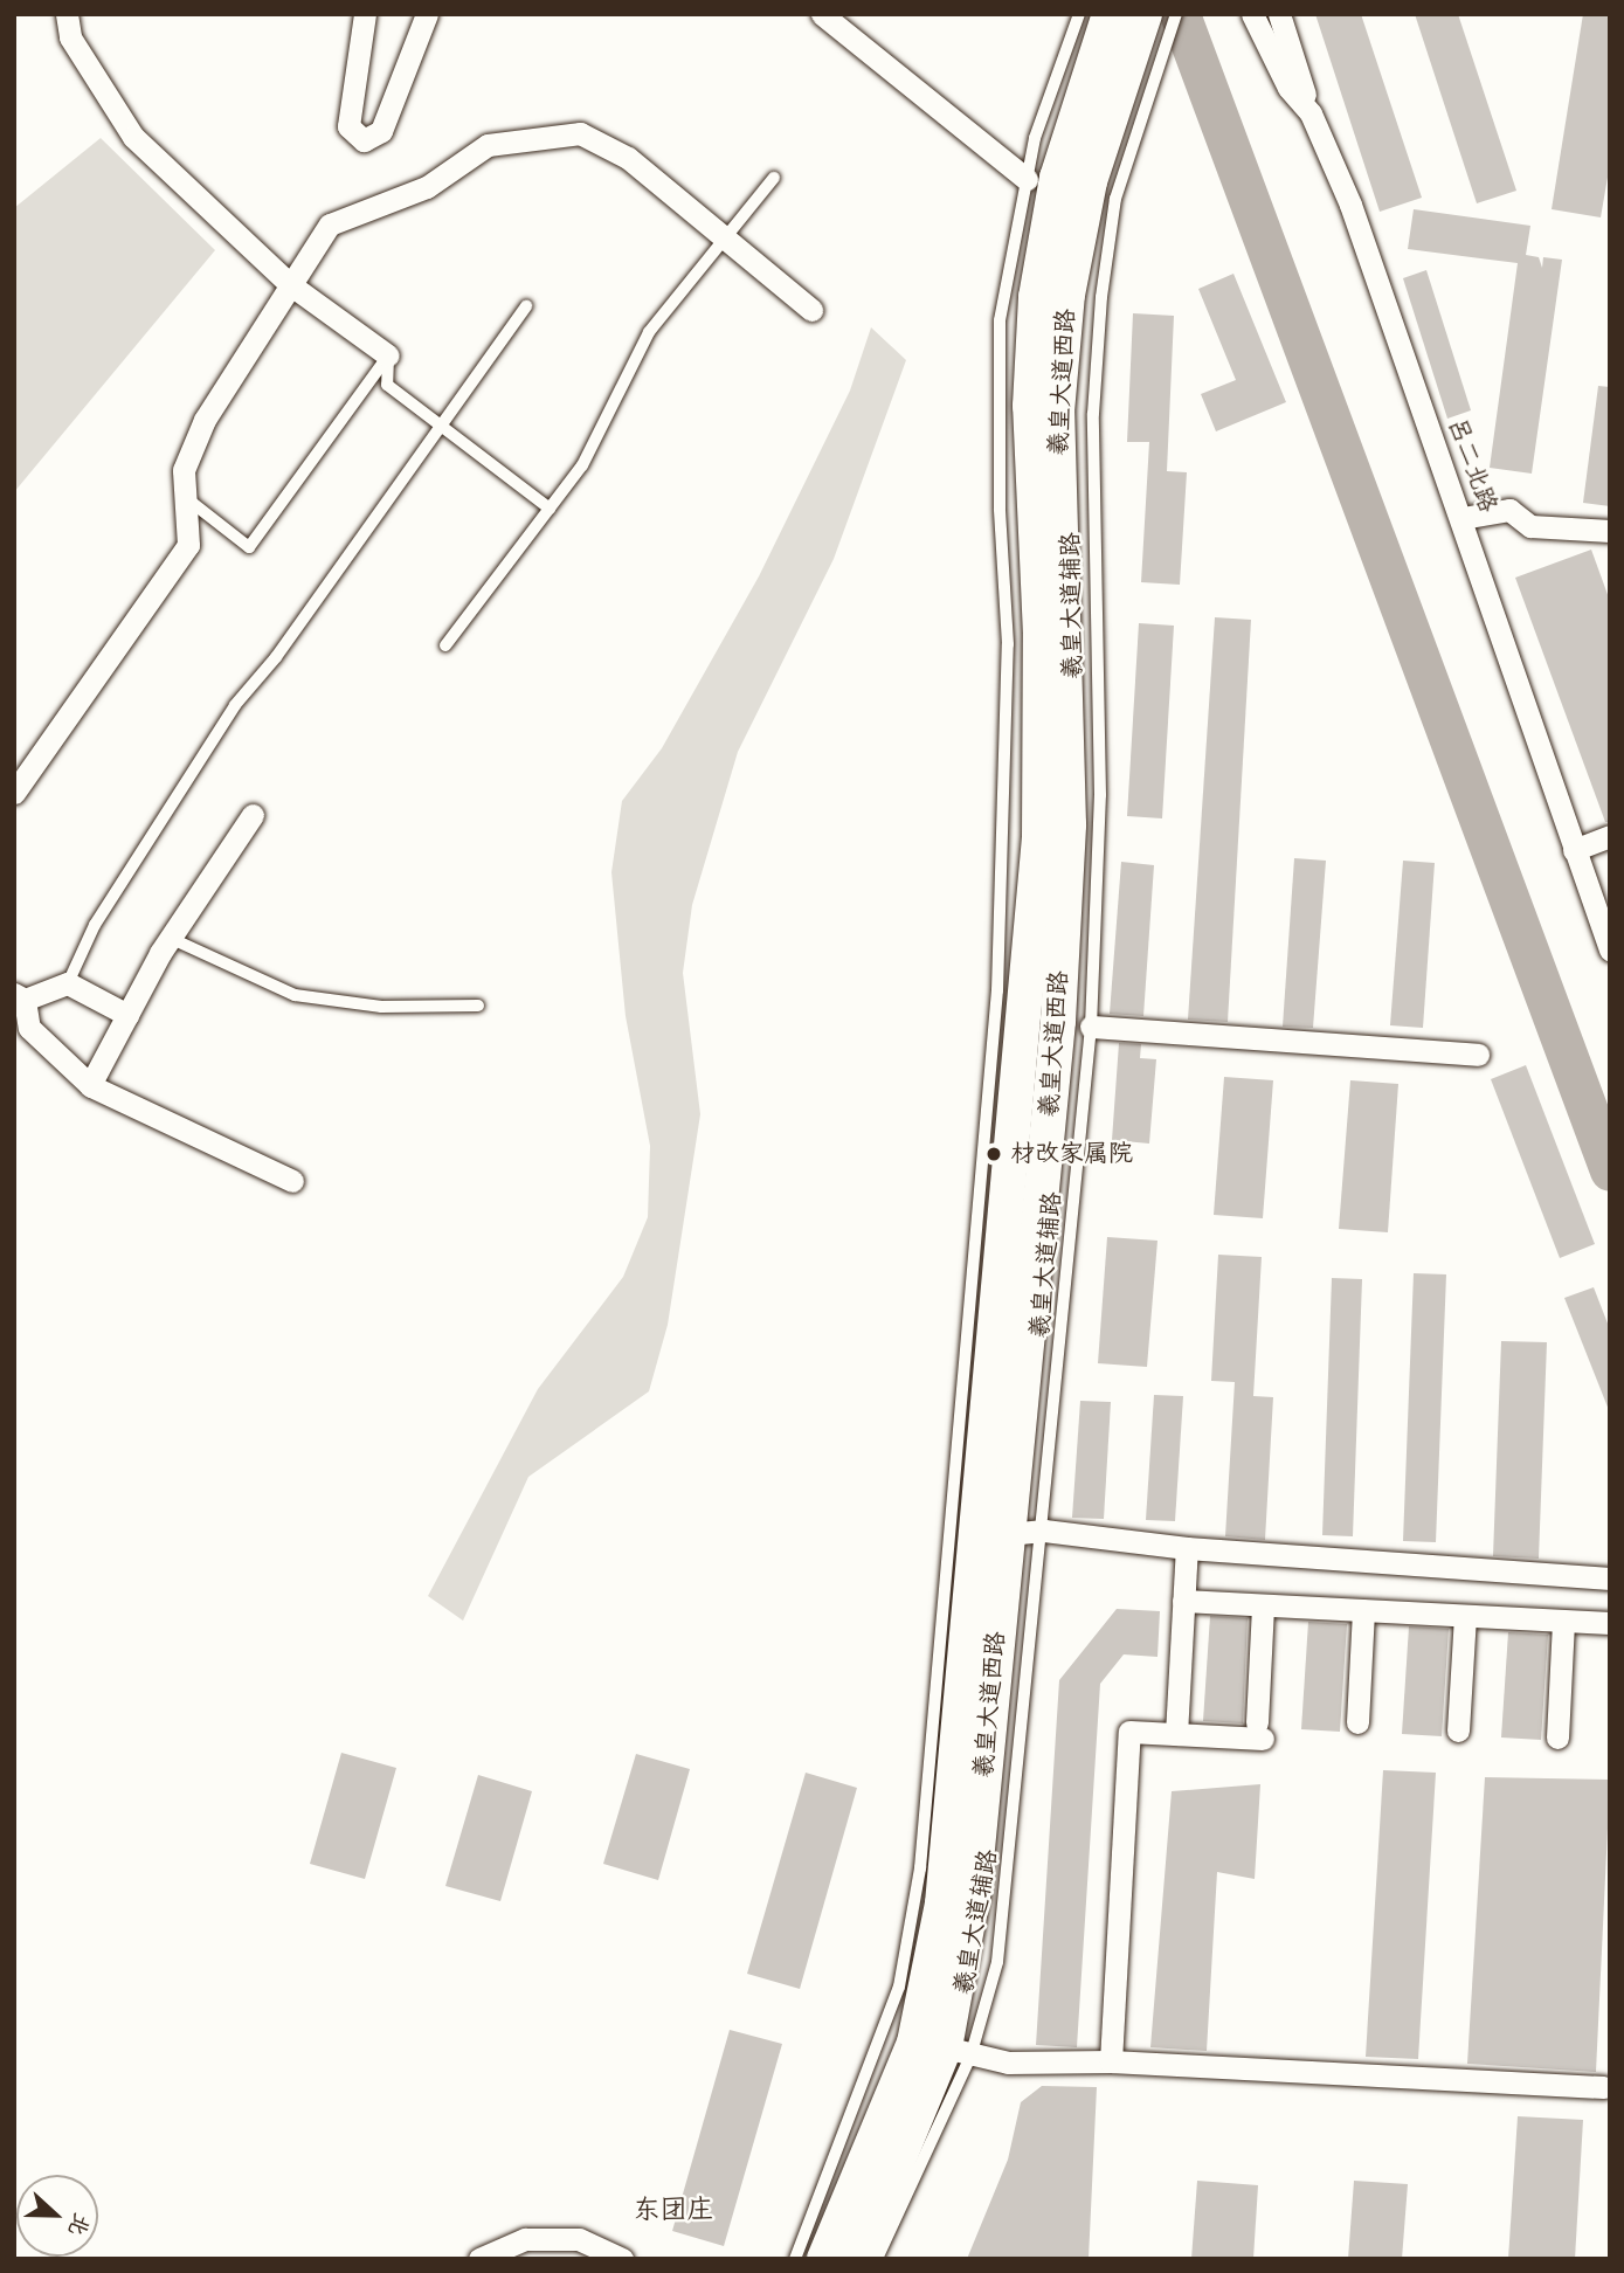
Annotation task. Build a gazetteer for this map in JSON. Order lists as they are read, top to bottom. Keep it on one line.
{"streets":{"main road":["羲皇大道西路"],"street":["吕二北路"],"lane":["羲皇大道辅路"]},"crossings":[["羲皇大道西路","羲皇大道辅路"]],"districts":["东团庄"],"places":["材改家属院"],"north":"right"}
